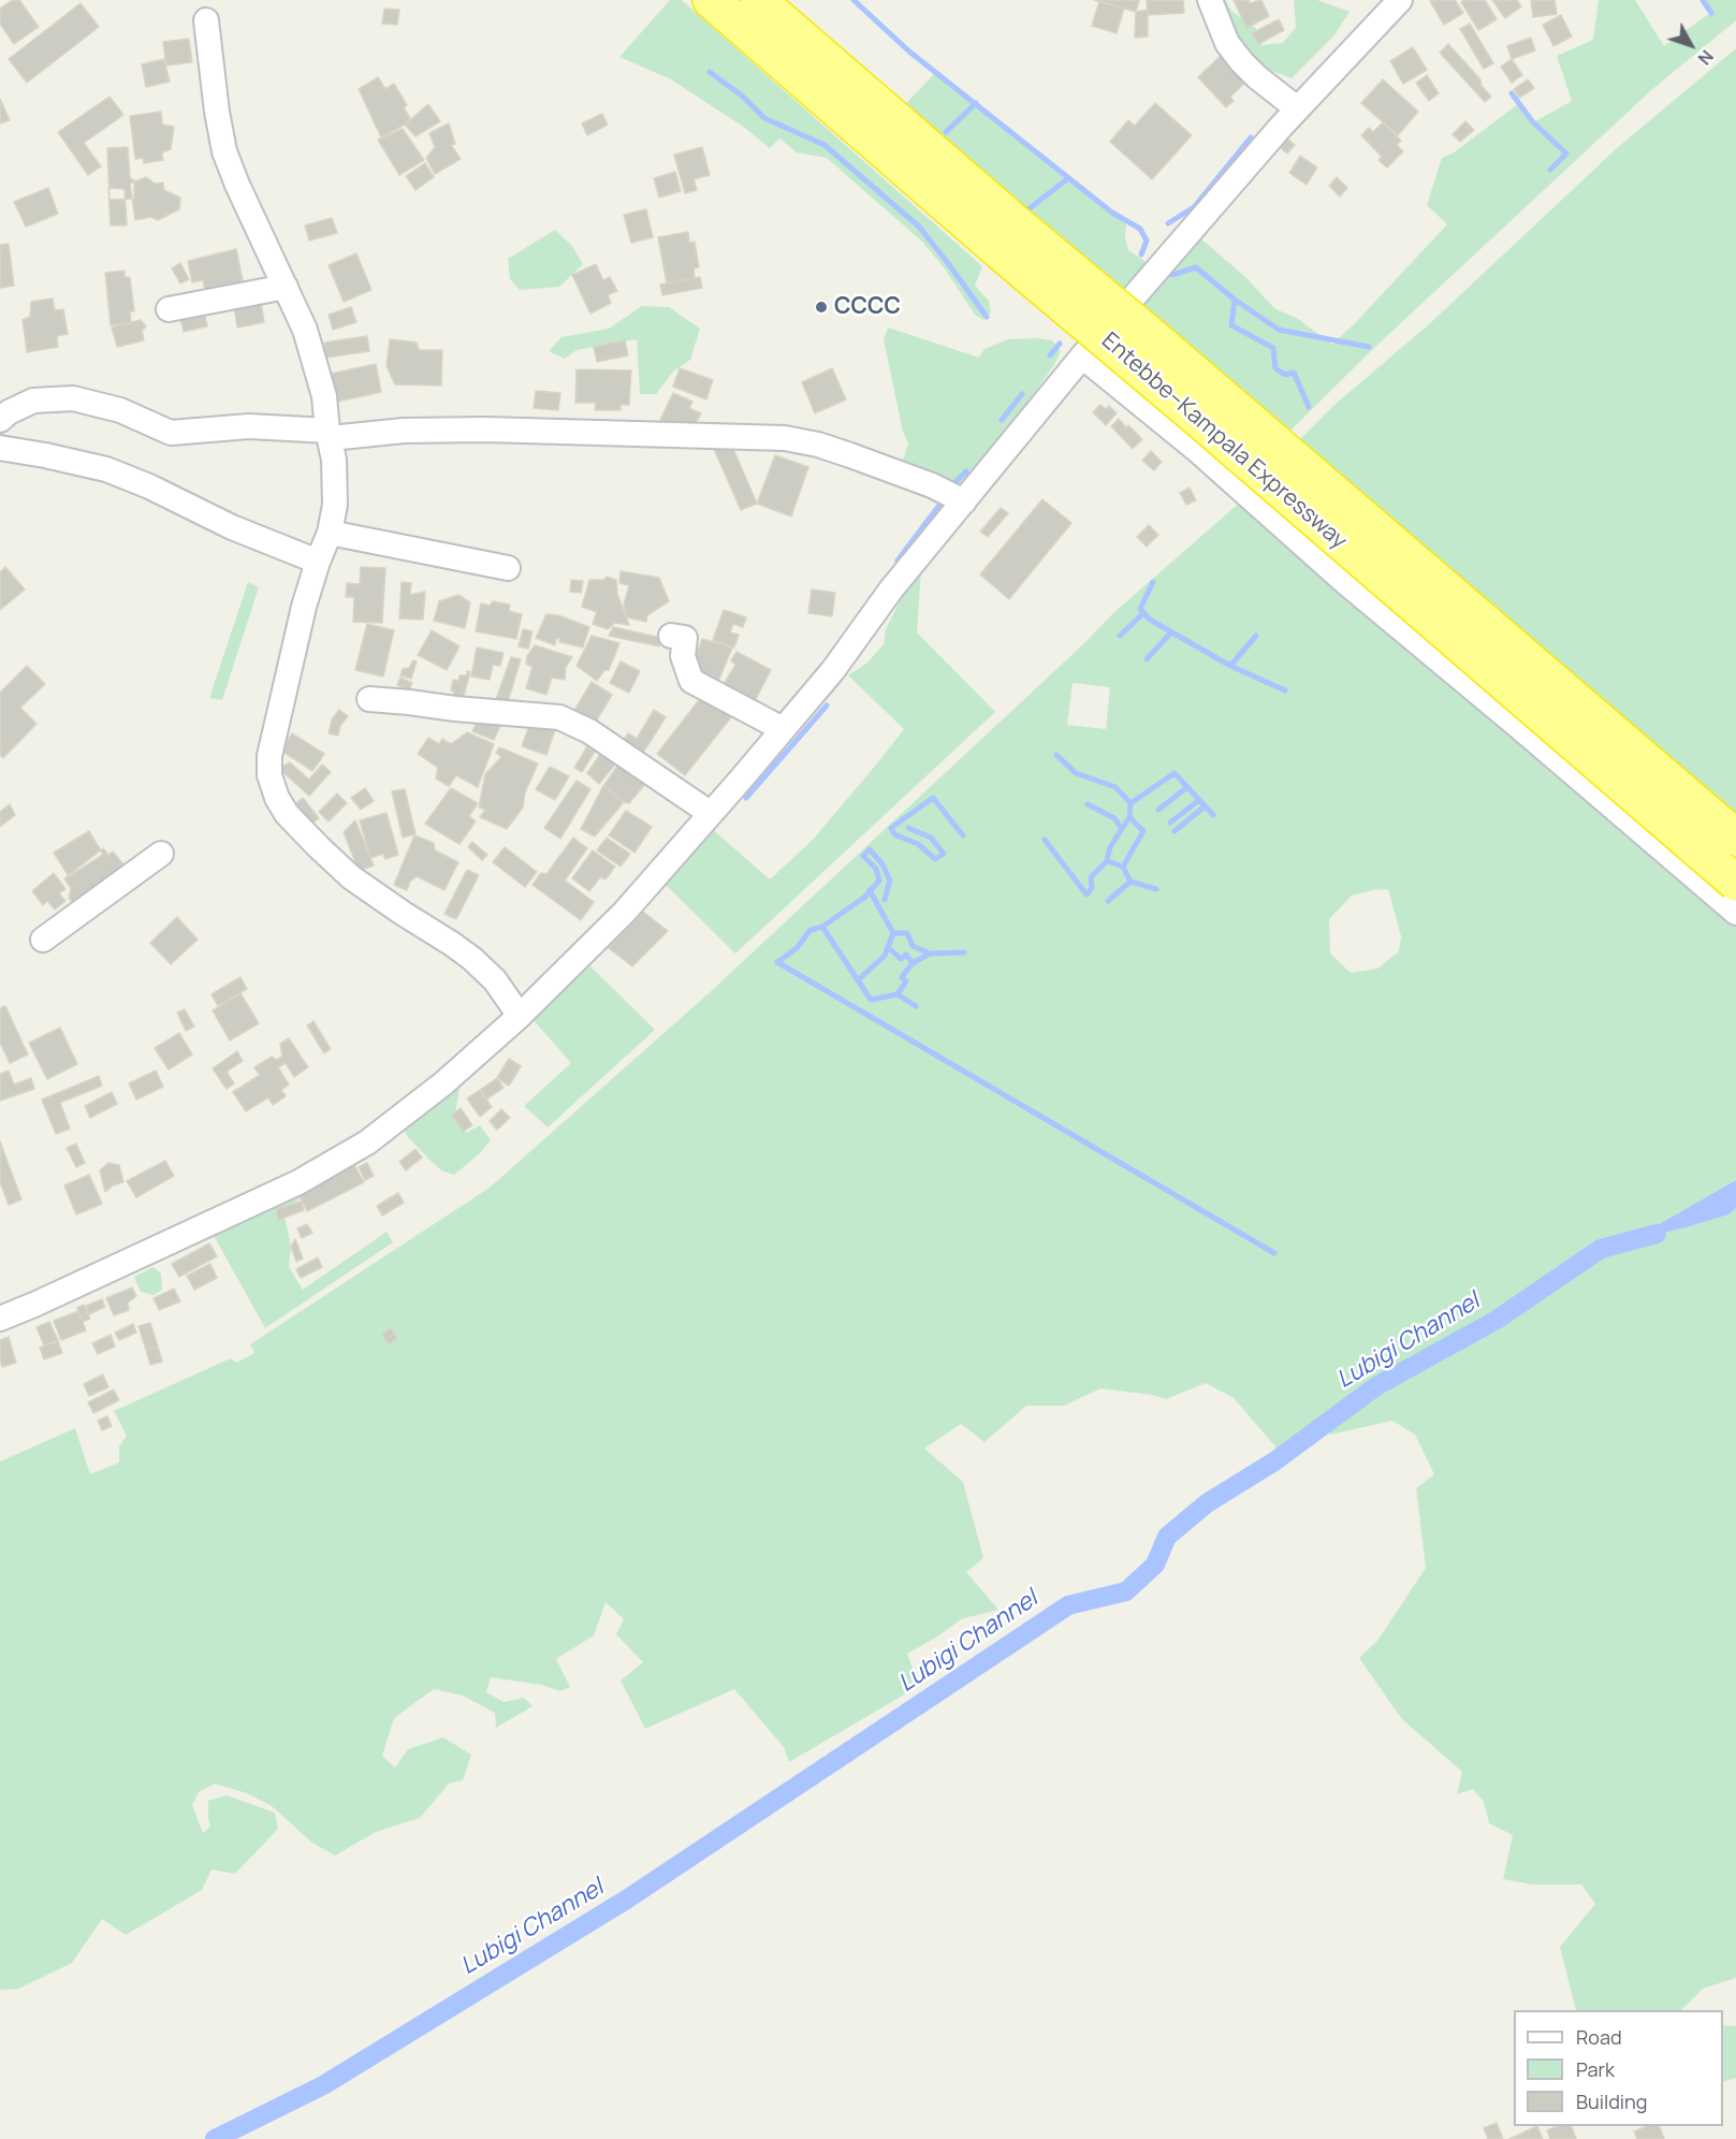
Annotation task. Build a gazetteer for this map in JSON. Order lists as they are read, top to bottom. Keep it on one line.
{"streets":{"highway":["Entebbe–Kampala Expressway"]},"water":["Lubigi Channel"],"places":["CCCC"],"legend":["Road","Park","Building"],"north":"bottom right"}
